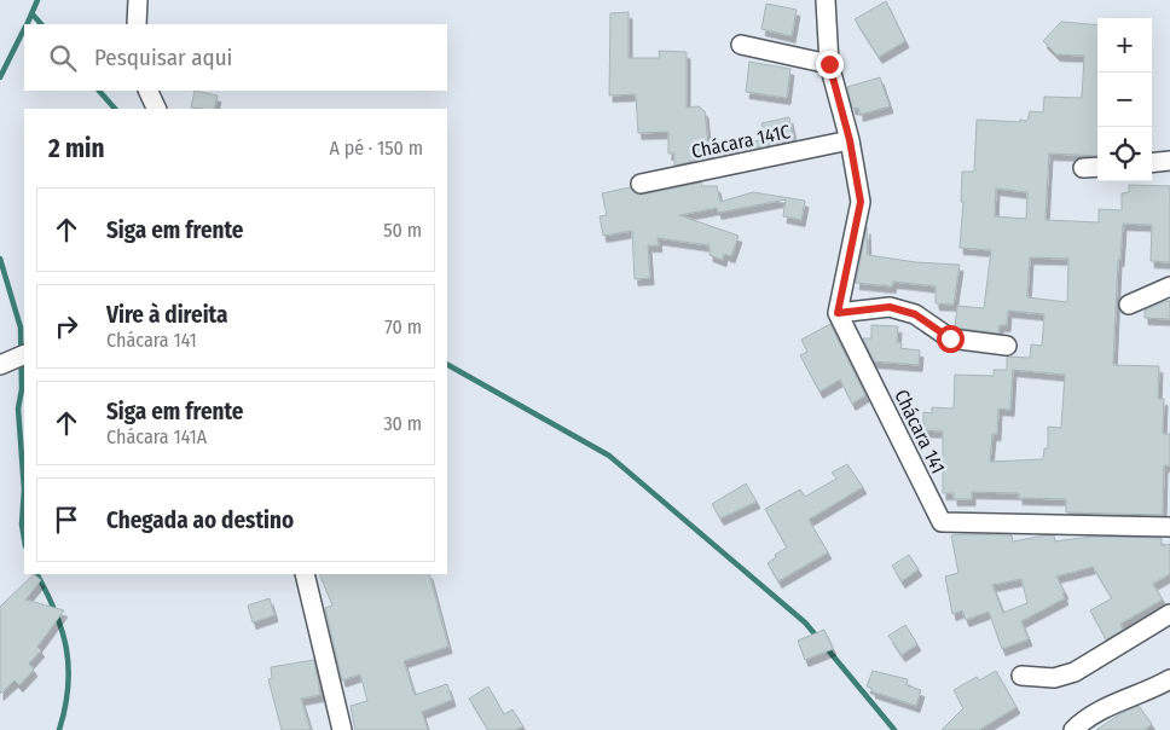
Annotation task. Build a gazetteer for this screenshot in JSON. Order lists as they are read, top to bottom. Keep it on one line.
{"streets":{"street":["Chácara 141C","Chácara 141"]},"page":{"map_buttons":["+","−"],"search":"Pesquisar aqui","heading":["2 min","A pé · 150 m"],"list":[["Siga em frente","50 m"],["Vire à direita","Chácara 141","70 m"],["Siga em frente","Chácara 141A","30 m"],"Chegada ao destino"]}}
